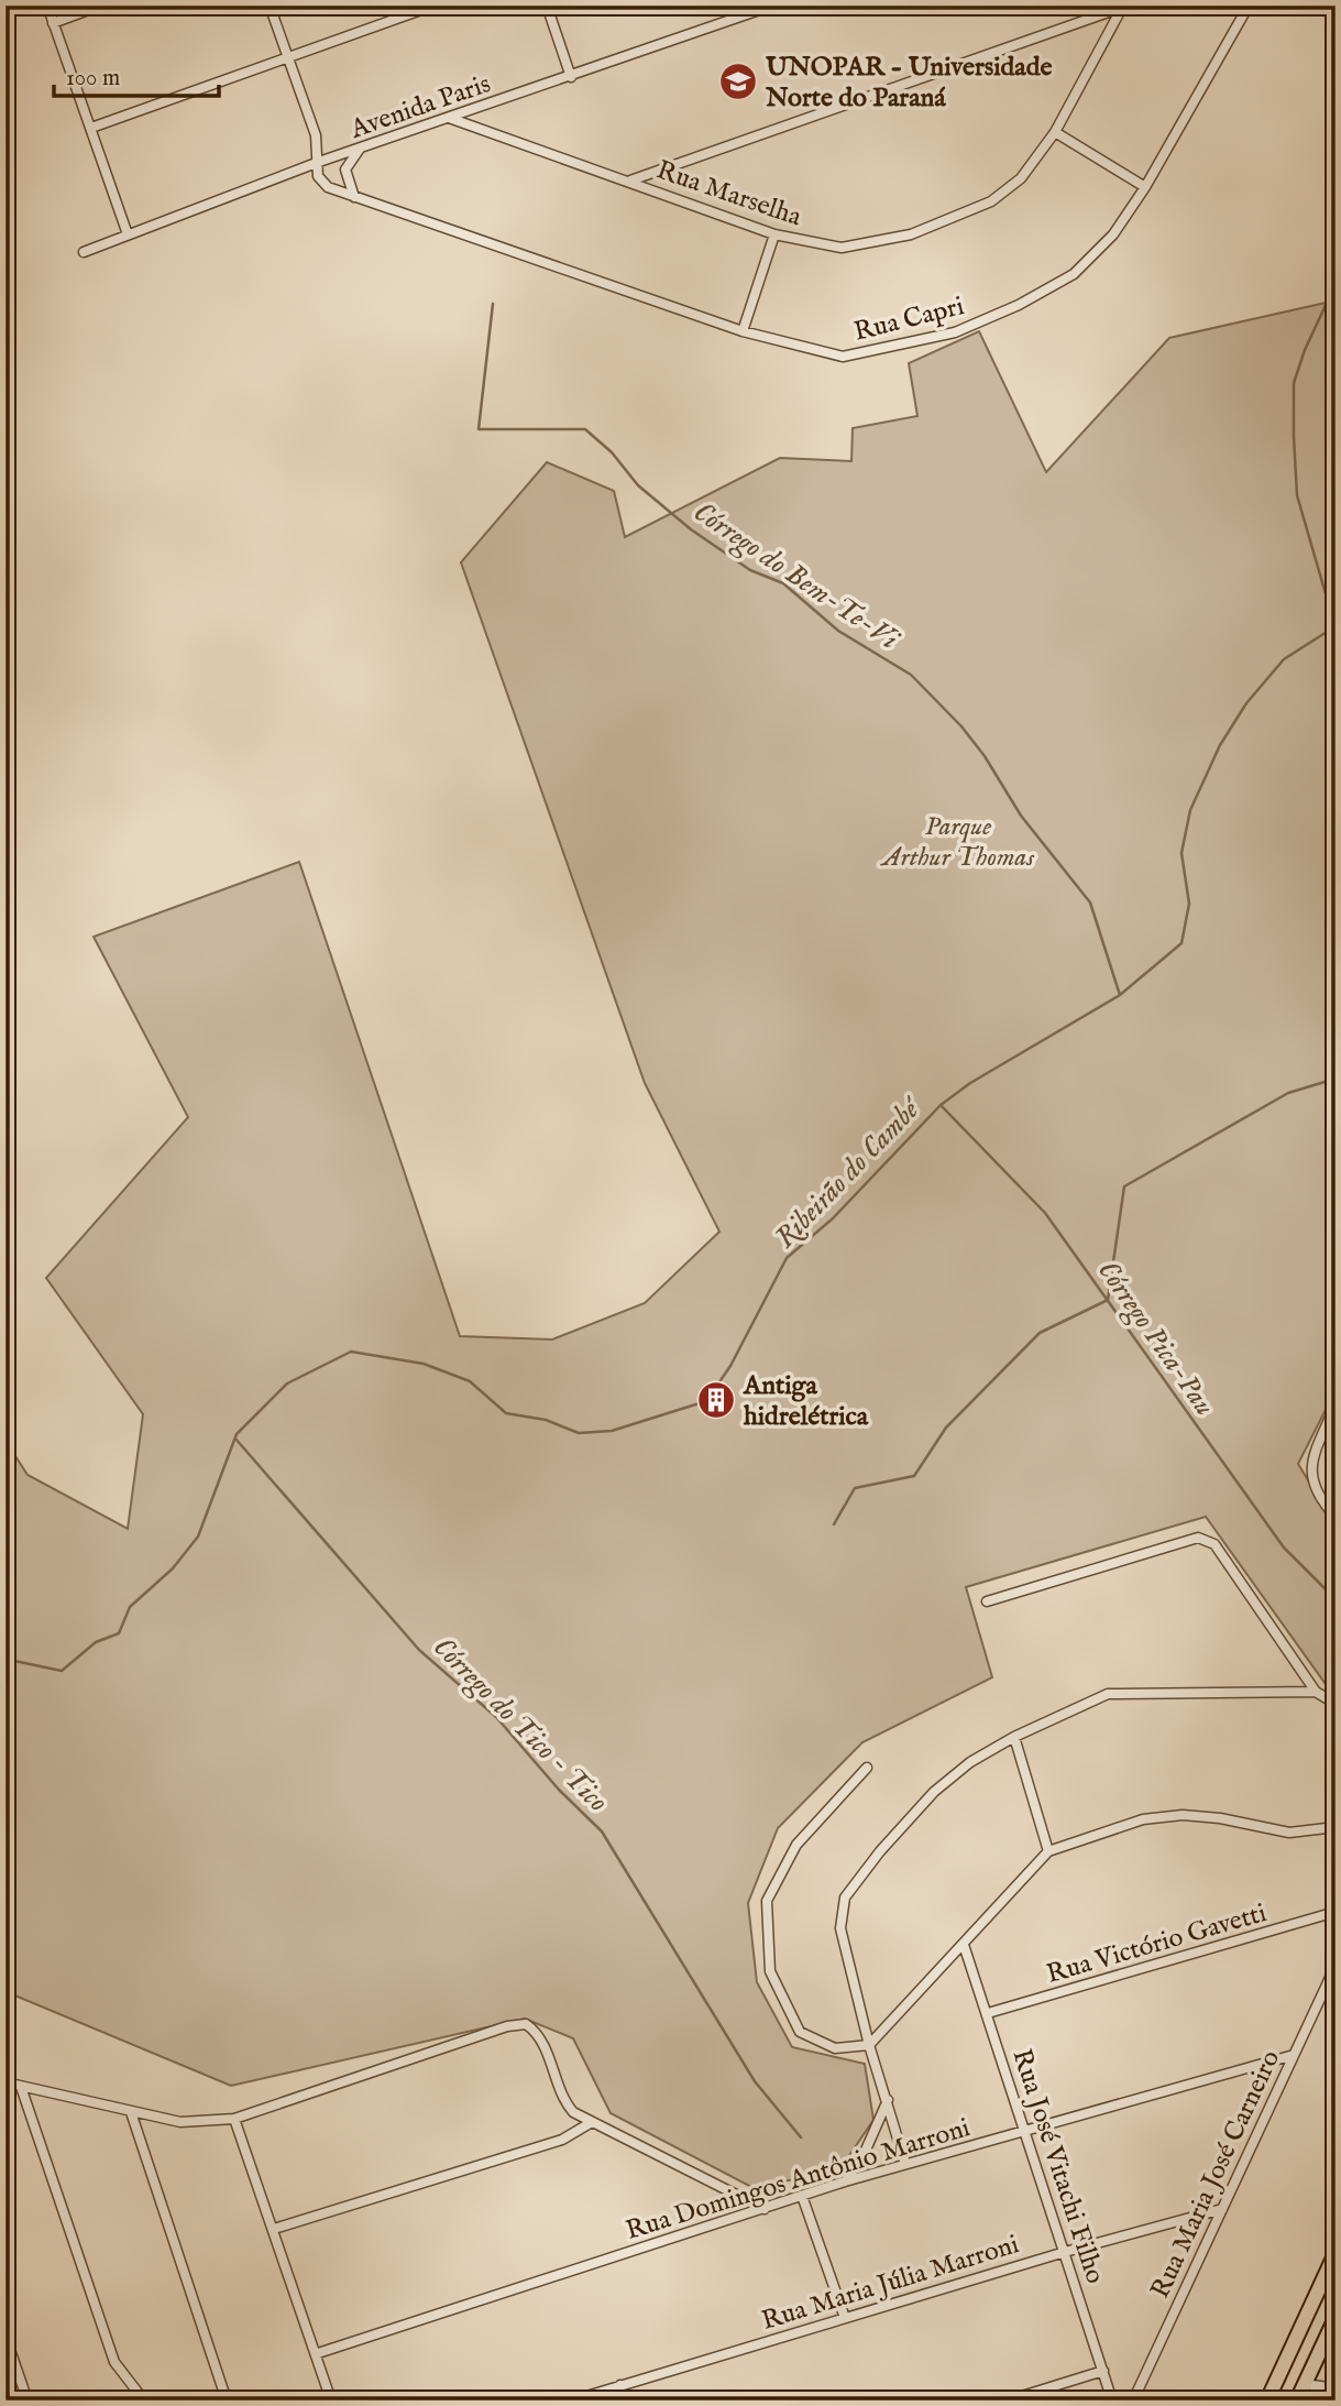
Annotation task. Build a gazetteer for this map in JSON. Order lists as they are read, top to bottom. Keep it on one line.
{"streets":{"street":["Avenida Paris","Rua Marselha","Rua Capri","Rua Victório Gavetti","Rua José Vitachi Filho","Rua Maria José Carneiro","Rua Domingos Antônio Marroni","Rua Maria Júlia Marroni"]},"crossings":[["Avenida Paris","Rua Marselha"],["Avenida Paris","Rua Capri"],["Rua Victório Gavetti","Rua José Vitachi Filho"],["Rua José Vitachi Filho","Rua Domingos Antônio Marroni"],["Rua José Vitachi Filho","Rua Maria Júlia Marroni"],["Rua Maria José Carneiro","Rua Domingos Antônio Marroni"],["Rua Maria José Carneiro","Rua Maria Júlia Marroni"]],"water":["Córrego do Bem-Te-Vi","Ribeirão do Cambé","Córrego Pica-Pau","Córrego do Tico - Tico"],"parks":["Parque Arthur Thomas"],"places":{"school or university":["UNOPAR - Universidade Norte do Paraná"],"building":["Antiga hidrelétrica"]},"scale_bar":"100 m"}
